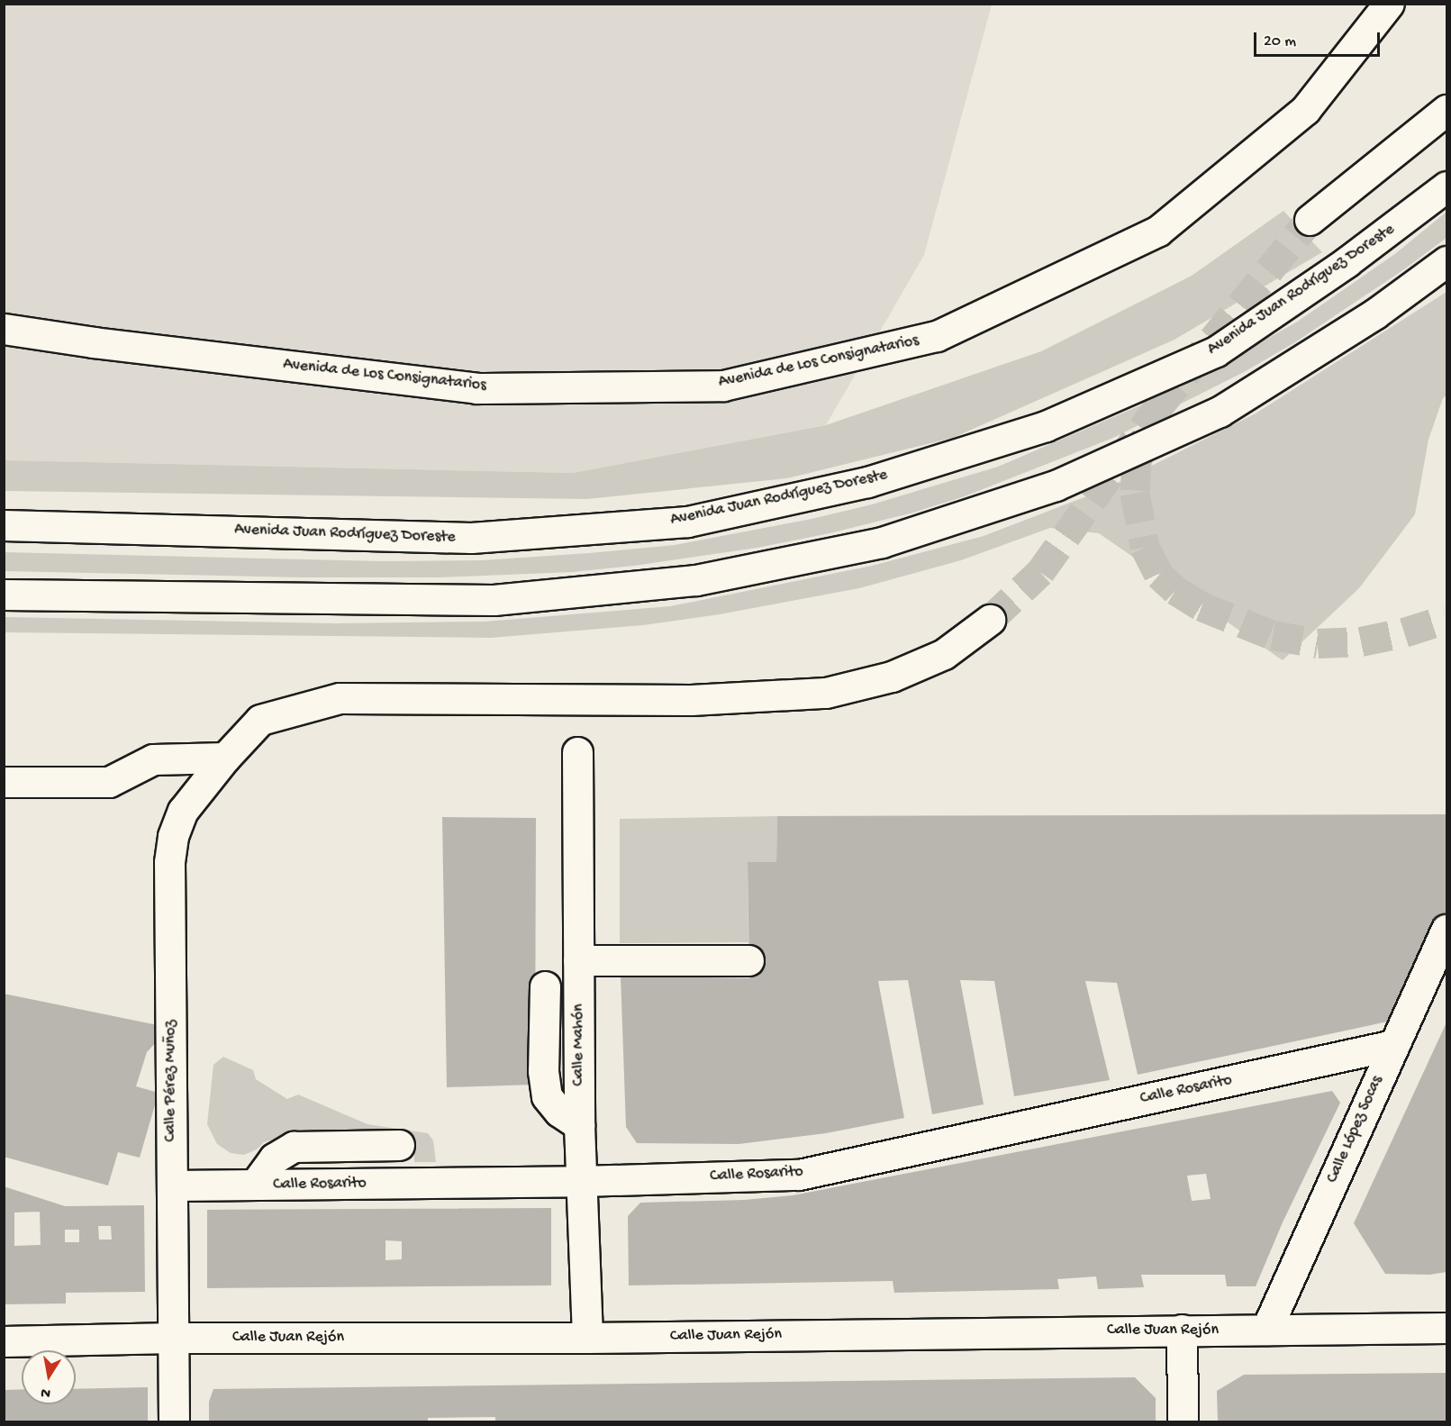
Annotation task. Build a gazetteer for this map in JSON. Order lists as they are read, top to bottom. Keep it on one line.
{"streets":{"main road":["Avenida Juan Rodríguez Doreste","Avenida de Los Consignatarios","Calle Mahón","Calle Pérez Muñoz","Calle Rosarito","Calle López Socas","Calle Juan Rejón"]},"crossings":[["Calle Mahón","Calle Rosarito"],["Calle Mahón","Calle Juan Rejón"],["Calle Pérez Muñoz","Calle Rosarito"],["Calle Pérez Muñoz","Calle Juan Rejón"],["Calle Rosarito","Calle López Socas"],["Calle López Socas","Calle Juan Rejón"]],"scale_bar":"20 m","north":"bottom"}
